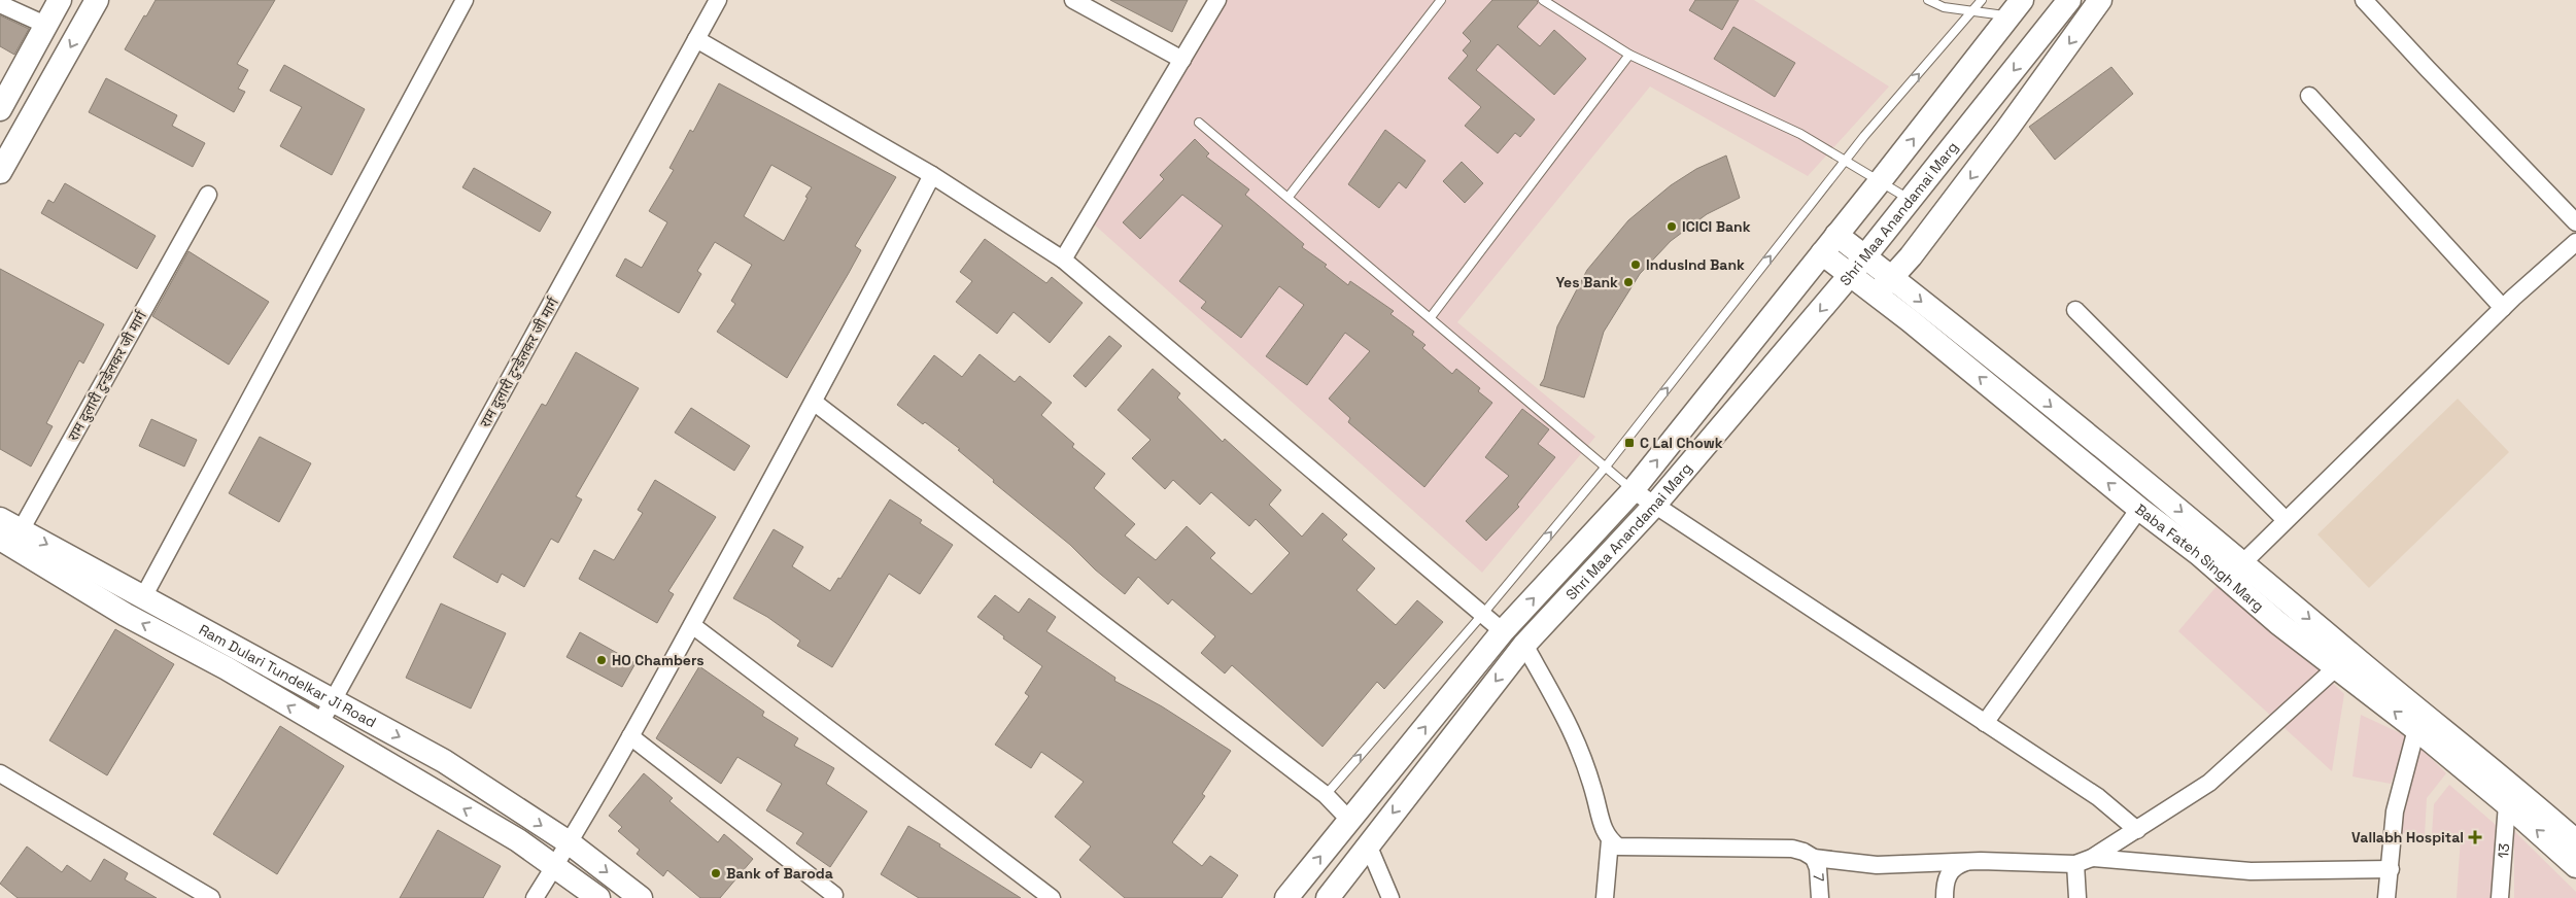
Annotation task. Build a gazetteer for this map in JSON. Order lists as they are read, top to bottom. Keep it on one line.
{"streets":{"street":["Shri Maa Anandamai Marg","राम दुलारी टुन्डेलकर जी मार्ग","Baba Fateh Singh Marg","Ram Dulari Tundelkar Ji Road","13","7"]},"crossings":[["Shri Maa Anandamai Marg","Baba Fateh Singh Marg"],["राम दुलारी टुन्डेलकर जी मार्ग","Ram Dulari Tundelkar Ji Road"],["Baba Fateh Singh Marg","13"]],"places":{"other":["ICICI Bank","IndusInd Bank","Yes Bank","HO Chambers","Bank of Baroda"],"transit":["C Lal Chowk"],"health":["Vallabh Hospital"]}}
